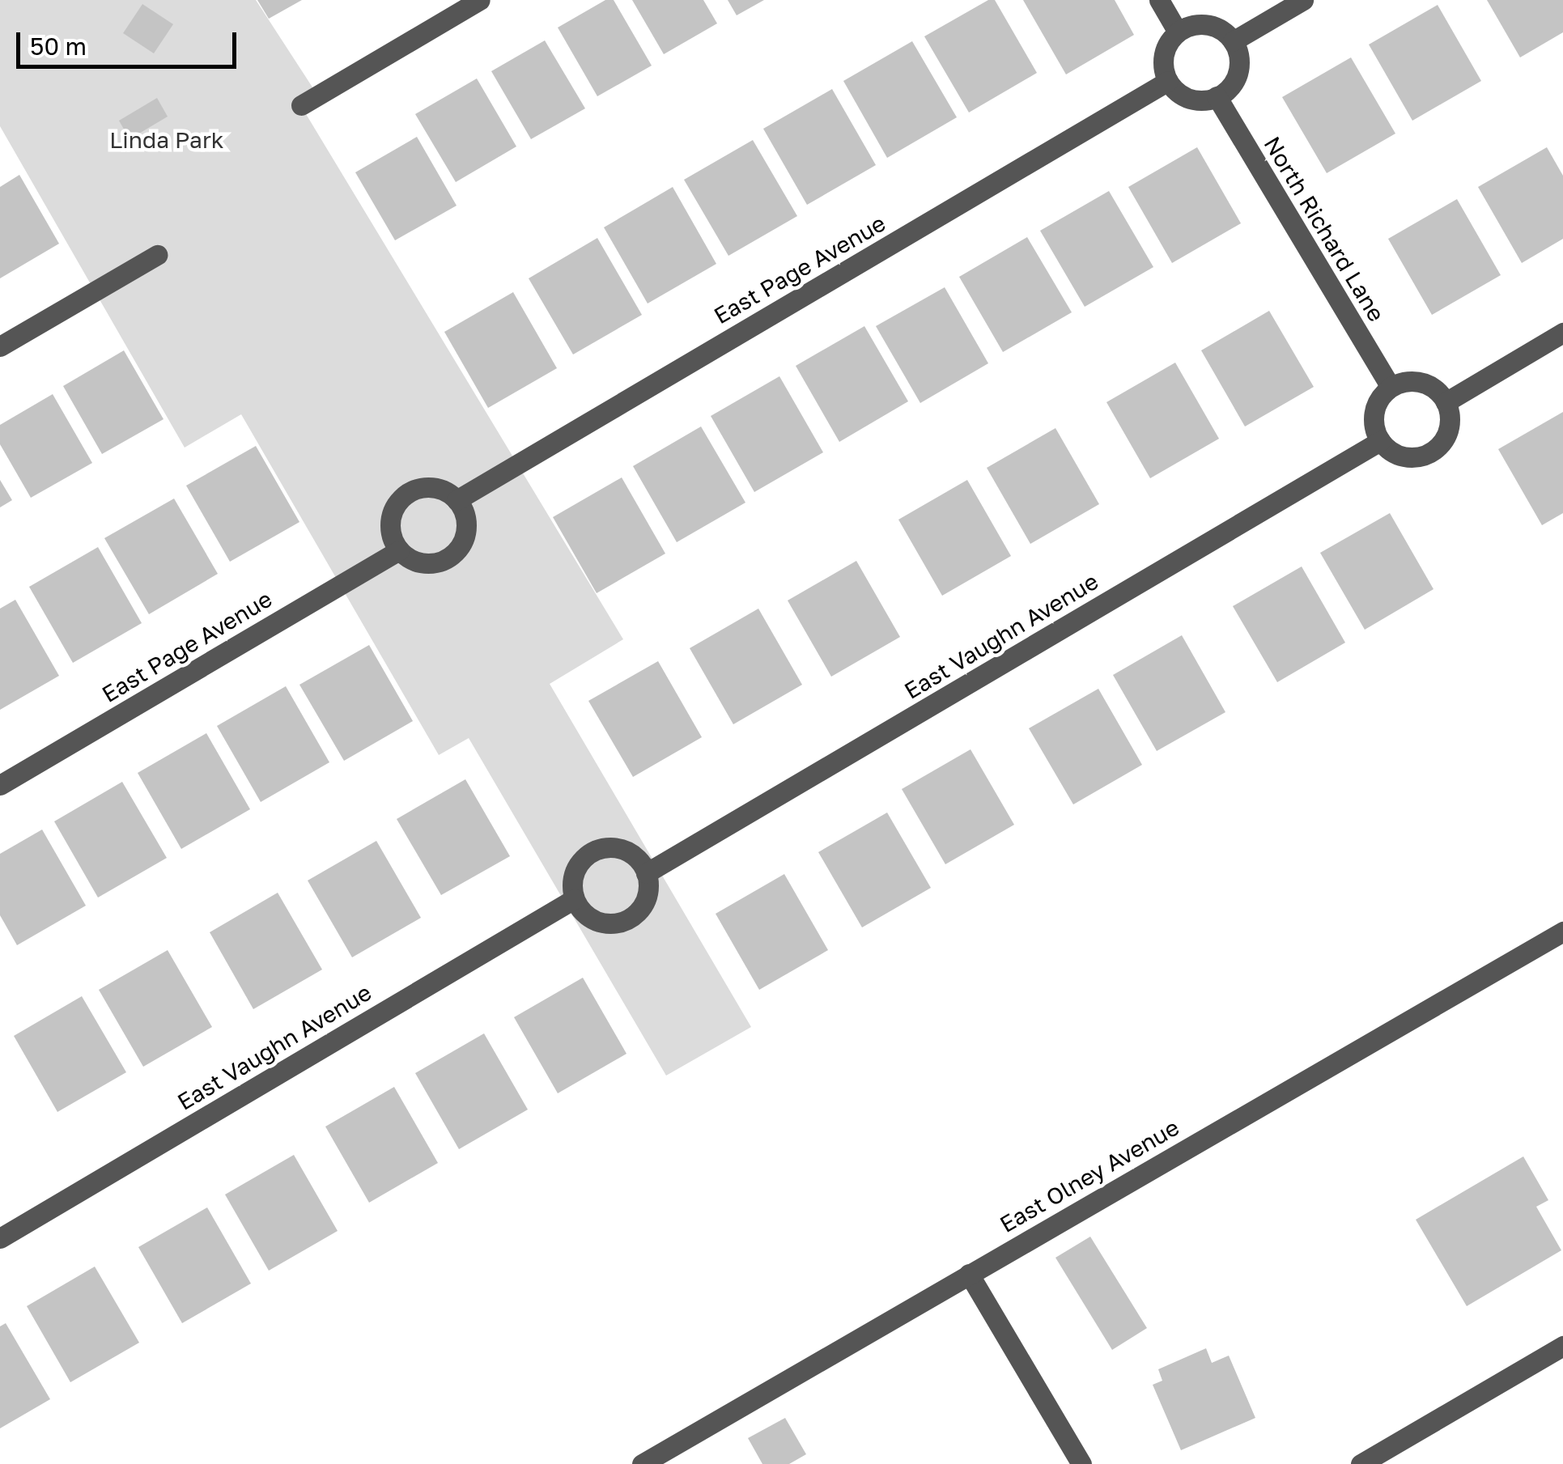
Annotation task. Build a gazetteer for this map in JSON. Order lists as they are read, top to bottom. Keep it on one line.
{"streets":{"street":["North Richard Lane","East Page Avenue","East Vaughn Avenue","East Olney Avenue"]},"crossings":[["North Richard Lane","East Page Avenue"],["North Richard Lane","East Vaughn Avenue"]],"parks":["Linda Park"],"scale_bar":"50 m"}
